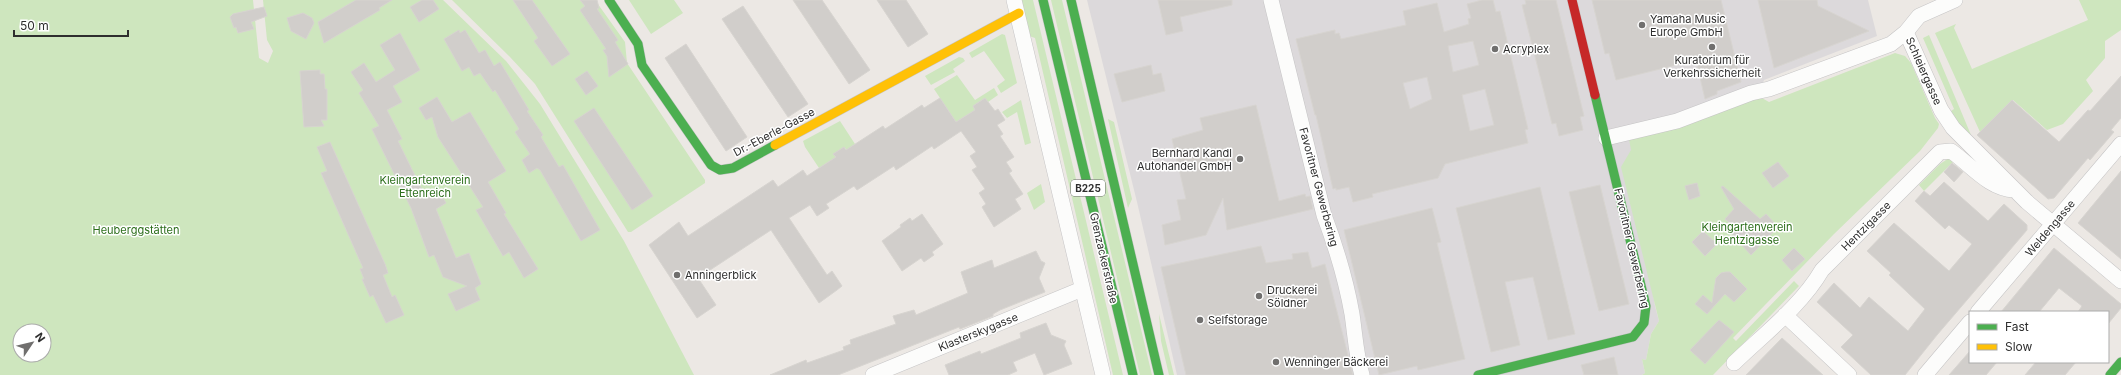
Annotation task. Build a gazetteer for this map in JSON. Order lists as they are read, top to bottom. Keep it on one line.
{"streets":{"street":["Schleiergasse","Dr.-Eberle-Gasse","Favoritner Gewerbering","B225","Hentzigasse","Weldengasse","Grenzackerstraße","Klasterskygasse"]},"crossings":[["Schleiergasse","Favoritner Gewerbering"],["Schleiergasse","Hentzigasse"],["Schleiergasse","Weldengasse"]],"parks":["Kleingartenverein Ettenreich","Kleingartenverein Hentzigasse","Heuberggstätten"],"places":["Yamaha Music Europe GmbH","Kuratorium für Verkehrssicherheit","Acryplex","Bernhard Kandl Autohandel GmbH","Anningerblick","Druckerei Söldner","Selfstorage","Wenninger Bäckerei"],"legend":["Fast","Slow"],"scale_bar":"50 m","north":"top right"}
